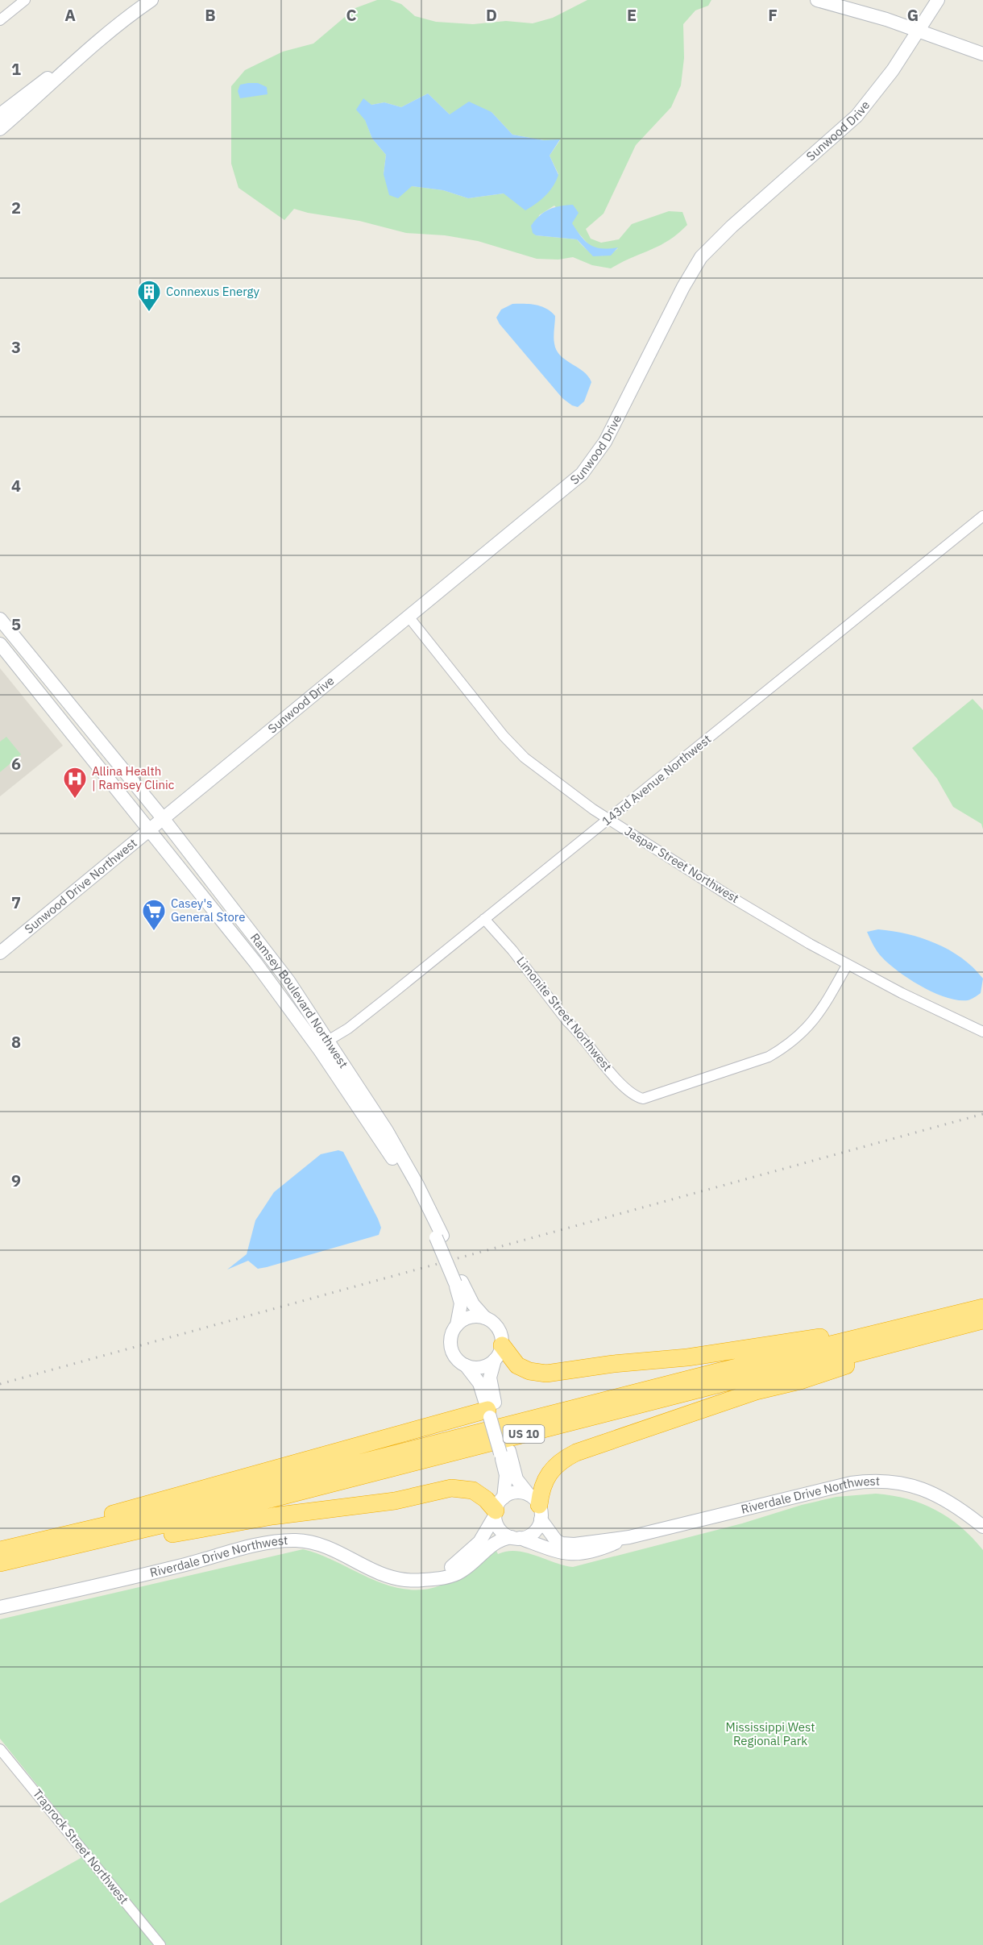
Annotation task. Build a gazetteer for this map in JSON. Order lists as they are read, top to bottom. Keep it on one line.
{"streets":{"highway":["US 10"],"street":["Sunwood Drive","143rd Avenue Northwest","Jaspar Street Northwest","Sunwood Drive Northwest","Ramsey Boulevard Northwest","Limonite Street Northwest","Riverdale Drive Northwest","Traprock Street Northwest"]},"crossings":[["Sunwood Drive","Jaspar Street Northwest"],["Sunwood Drive","Sunwood Drive Northwest"],["Sunwood Drive","Ramsey Boulevard Northwest"],["143rd Avenue Northwest","Jaspar Street Northwest"],["143rd Avenue Northwest","Ramsey Boulevard Northwest"],["143rd Avenue Northwest","Limonite Street Northwest"],["Jaspar Street Northwest","Limonite Street Northwest"],["Sunwood Drive Northwest","Ramsey Boulevard Northwest"]],"parks":["Mississippi West Regional Park"],"places":{"building":["Connexus Energy"],"hospital":["Allina Health | Ramsey Clinic"],"supermarket":["Casey's General Store"]},"grid":{"columns":["A","B","C","D","E","F","G"],"rows":["1","2","3","4","5","6","7","8","9"]}}
